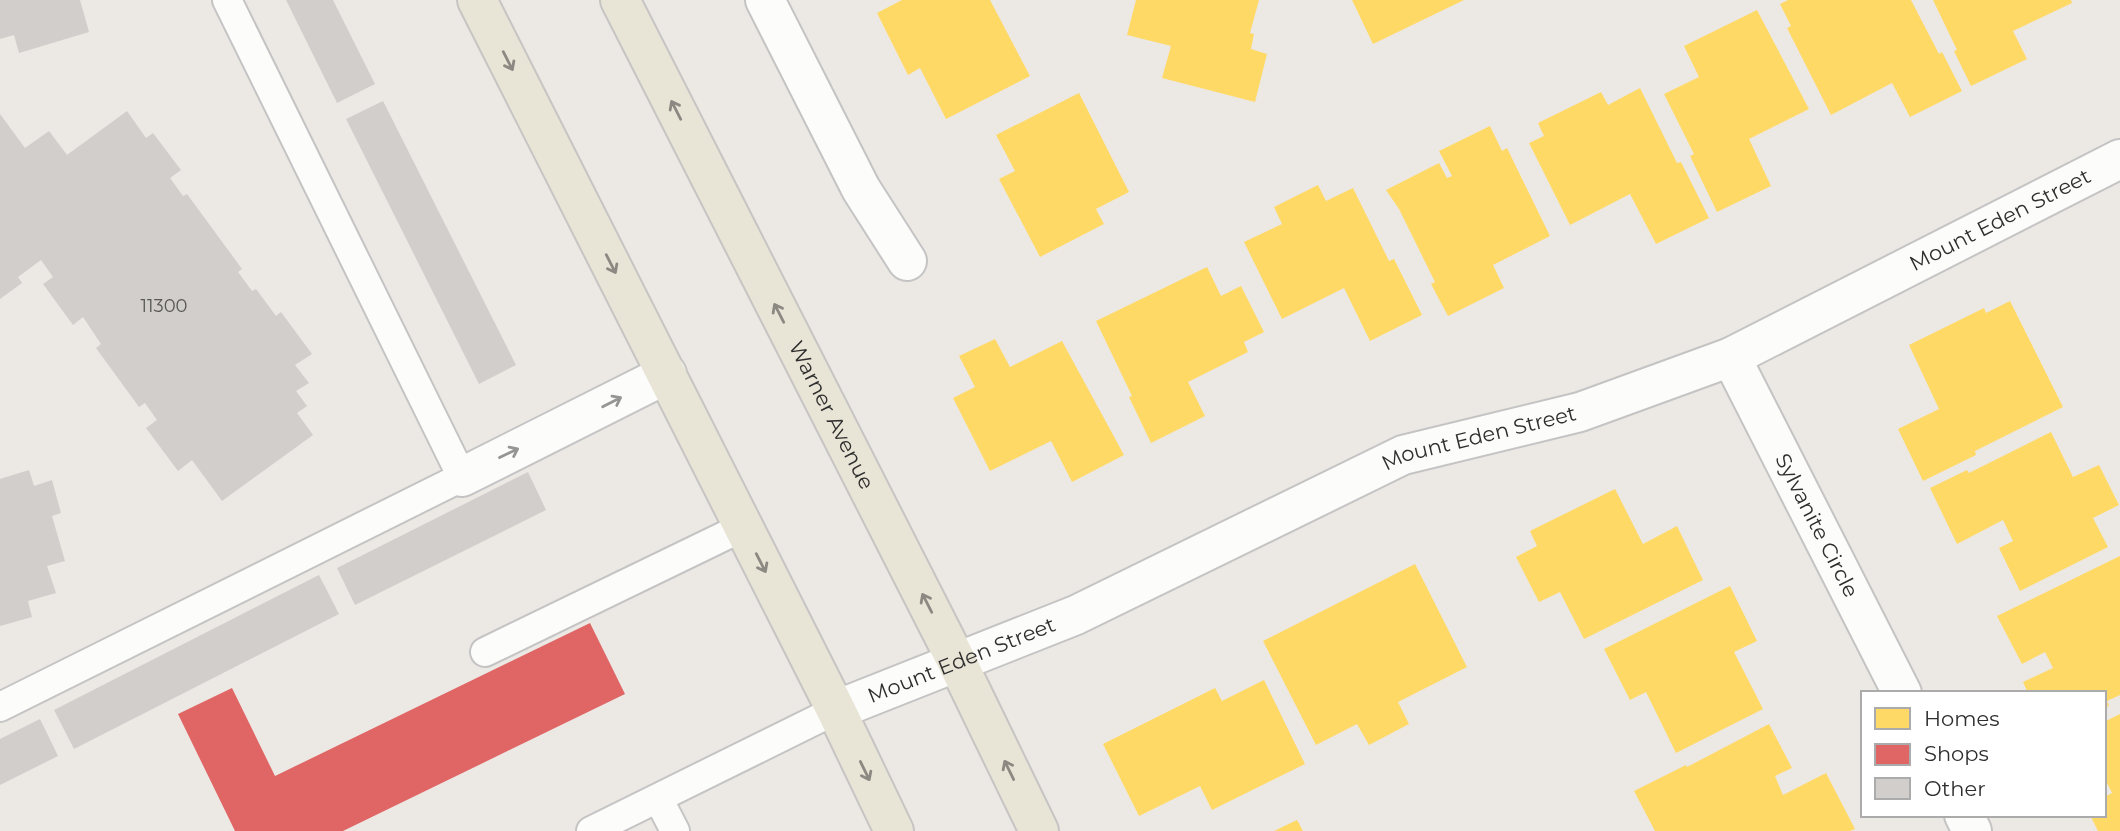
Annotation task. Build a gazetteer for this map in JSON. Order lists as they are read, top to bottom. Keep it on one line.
{"streets":{"main road":["Warner Avenue"],"street":["Mount Eden Street","Sylvanite Circle"]},"crossings":[["Mount Eden Street","Warner Avenue"],["Mount Eden Street","Sylvanite Circle"]],"house_numbers":["11300"],"legend":["Homes","Shops","Other"]}
